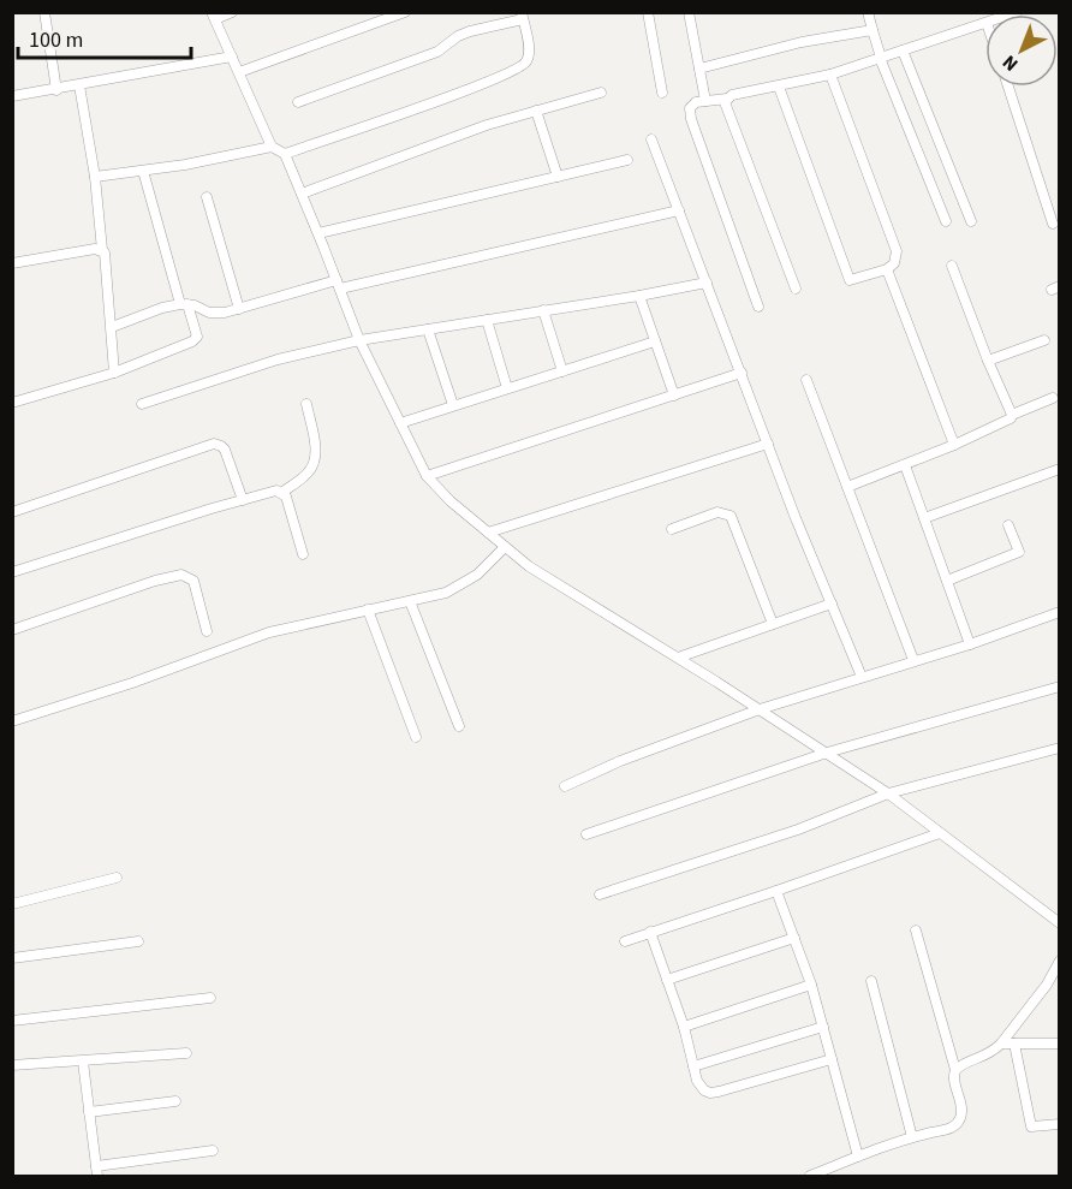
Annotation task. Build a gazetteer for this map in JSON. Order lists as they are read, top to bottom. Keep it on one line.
{"scale_bar":"100 m","north":"bottom left"}
